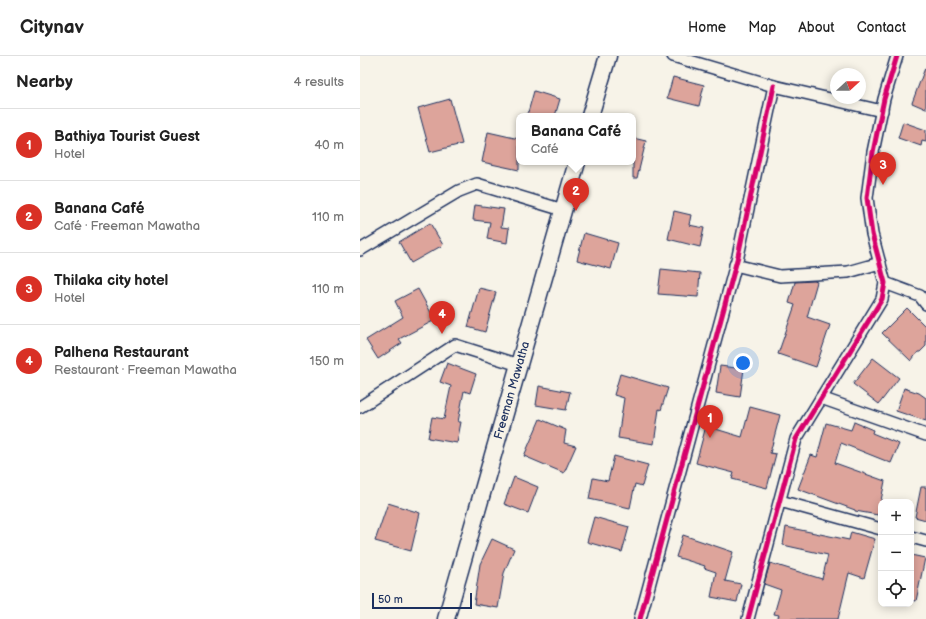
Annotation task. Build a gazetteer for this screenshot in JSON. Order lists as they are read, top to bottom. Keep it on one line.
{"streets":{"street":["Freeman Mawatha"]},"scale_bar":"50 m","north":"right","page":{"header":"Citynav","nav":["Home","Map","About","Contact"],"heading":["Nearby","4 results"],"list":[{"mark":"1","name":"Bathiya Tourist Guest","note":"Hotel","value":"40 m"},{"mark":"2","name":"Banana Café","note":"Café · Freeman Mawatha","value":"110 m"},{"mark":"3","name":"Thilaka city hotel","note":"Hotel","value":"110 m"},{"mark":"4","name":"Palhena Restaurant","note":"Restaurant · Freeman Mawatha","value":"150 m"}],"popup":["Banana Café","Café"],"pins":["3","2","4","1"],"map_buttons":["+","−"],"scale":"50 m"}}
